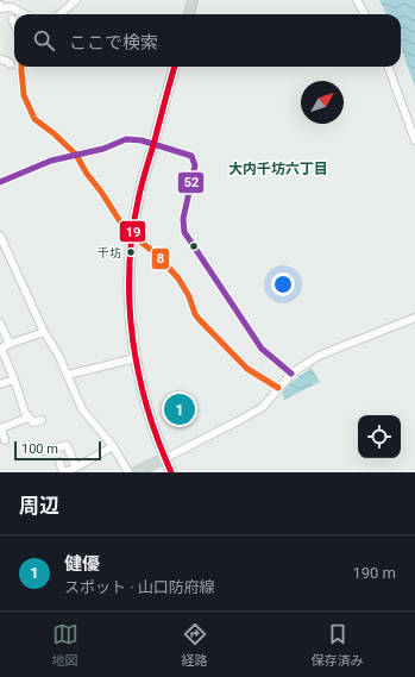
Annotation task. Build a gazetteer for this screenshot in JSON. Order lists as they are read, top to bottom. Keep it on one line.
{"districts":["大内千坊六丁目"],"places":["千坊"],"lines":["transit line 8","transit line 19","transit line 52"],"scale_bar":"100 m","north":"top right","page":{"search":"ここで検索","pins":"1","scale":"100 m","heading":"周辺","list":[{"mark":"1","name":"健優","note":"スポット · 山口防府線","value":"190 m"}],"nav":["地図","経路","保存済み"]}}
